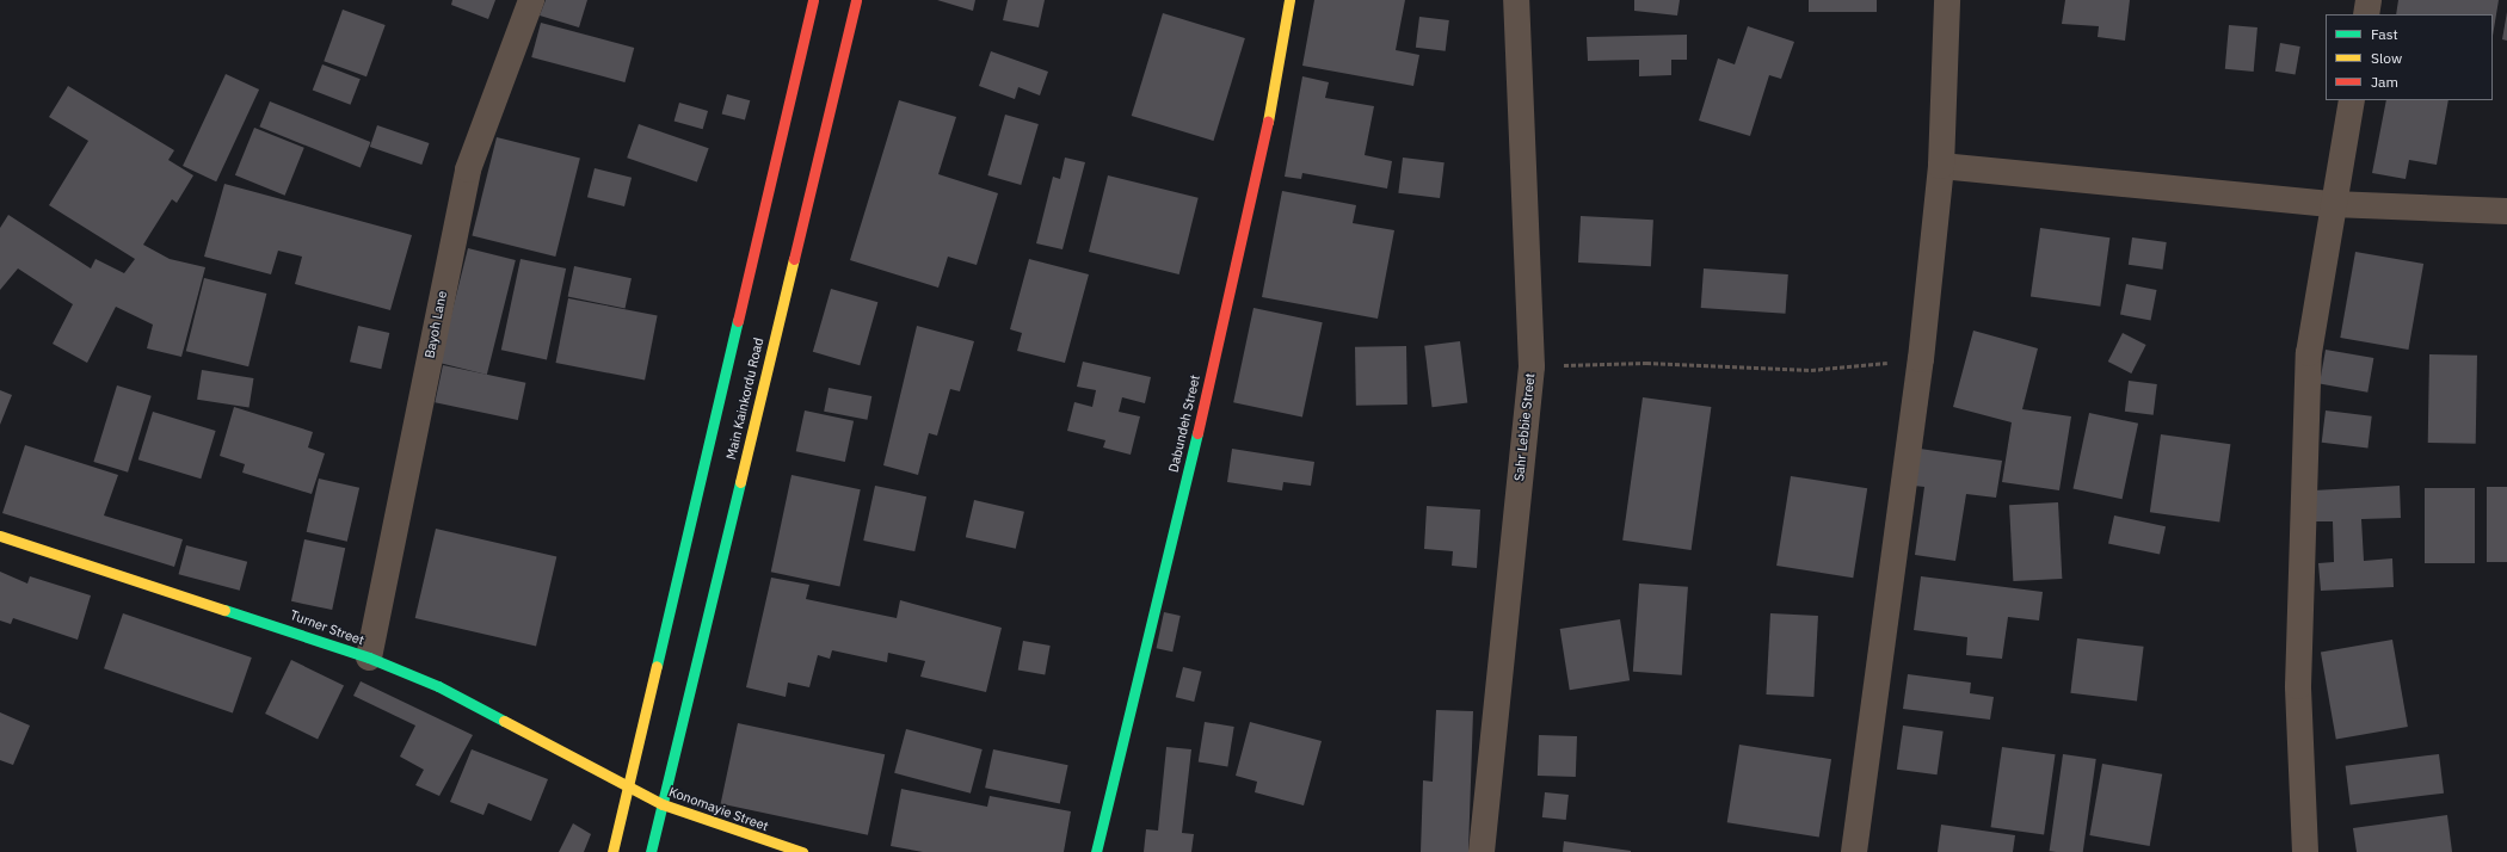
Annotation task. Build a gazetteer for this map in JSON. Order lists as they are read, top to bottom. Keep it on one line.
{"streets":{"main road":["Main Kainkordu Road","Dabundeh Street","Turner Street","Konomayie Street"],"street":["Bayoh Lane","Sahr Lebbie Street"]},"crossings":[["Bayoh Lane","Turner Street"],["Main Kainkordu Road","Konomayie Street"],["Turner Street","Konomayie Street"]],"legend":["Fast","Slow","Jam"]}
